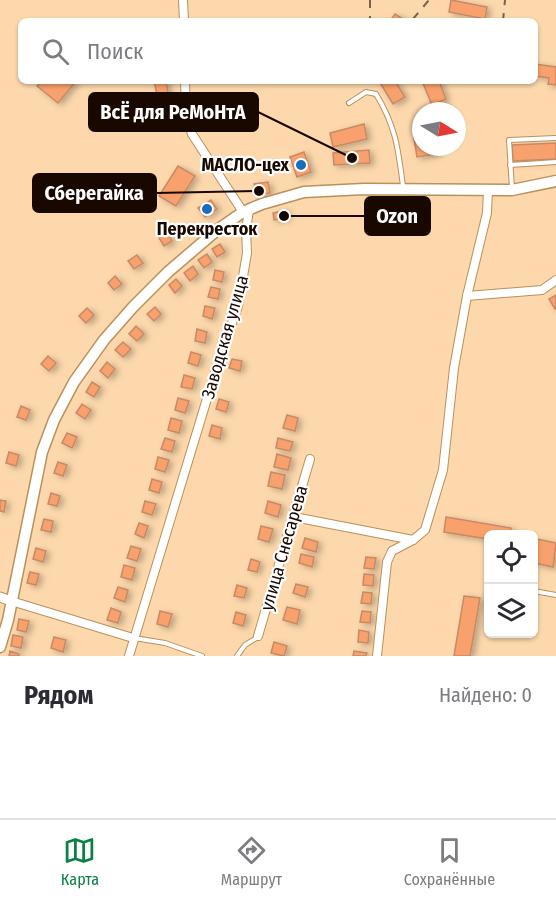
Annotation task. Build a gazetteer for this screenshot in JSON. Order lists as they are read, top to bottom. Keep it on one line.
{"streets":{"street":["Заводская улица","улица Снесарева"]},"places":["ВсЁ для РеМоНтА","МАСЛО-цех","Сберегайка","Перекресток","Ozon"],"north":"right","page":{"search":"Поиск","heading":["Рядом","Найдено: 0"],"nav":["Карта","Маршрут","Сохранённые"]}}
